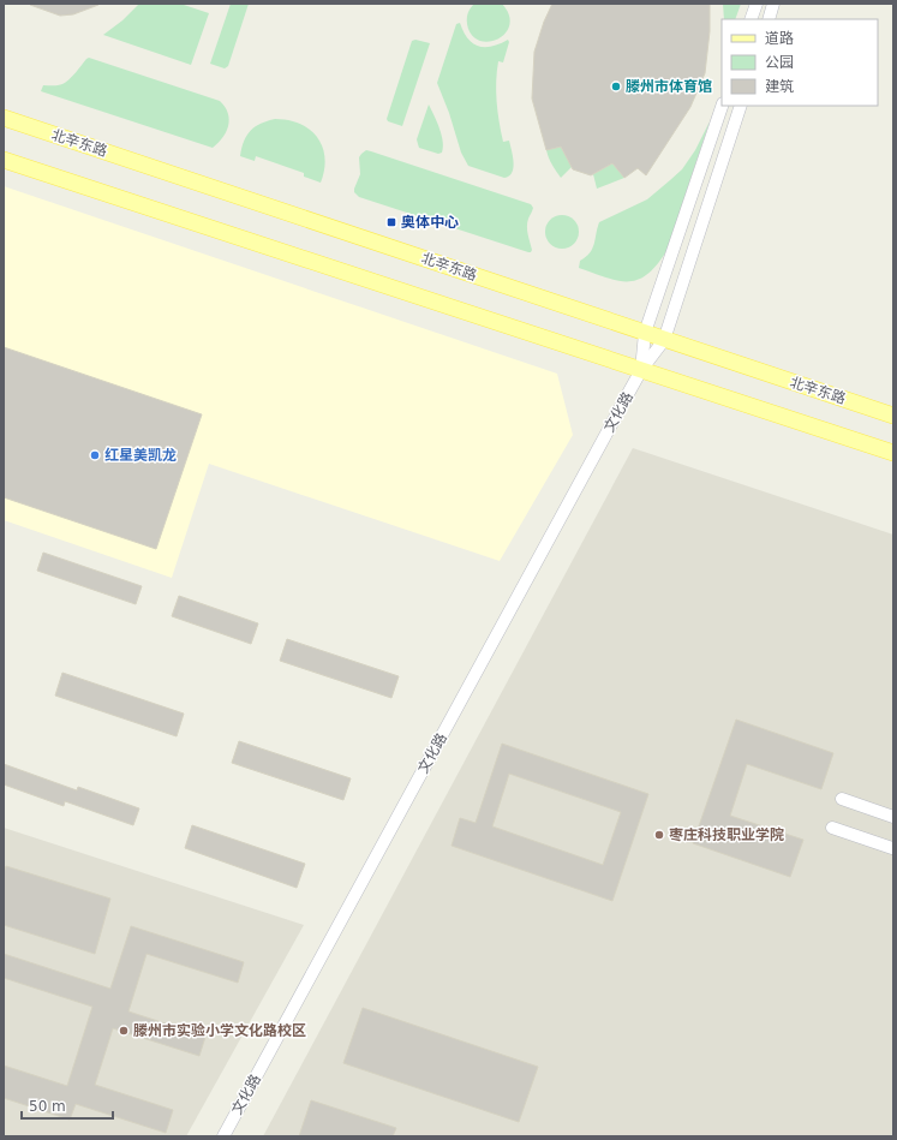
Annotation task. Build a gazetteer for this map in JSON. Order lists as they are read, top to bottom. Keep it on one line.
{"streets":{"main road":["北辛东路"],"street":["文化路"]},"crossings":[["北辛东路","文化路"]],"places":{"other":["滕州市体育馆","红星美凯龙","枣庄科技职业学院","滕州市实验小学文化路校区"],"transit":["奥体中心"]},"legend":["道路","公园","建筑"],"scale_bar":"50 m"}
